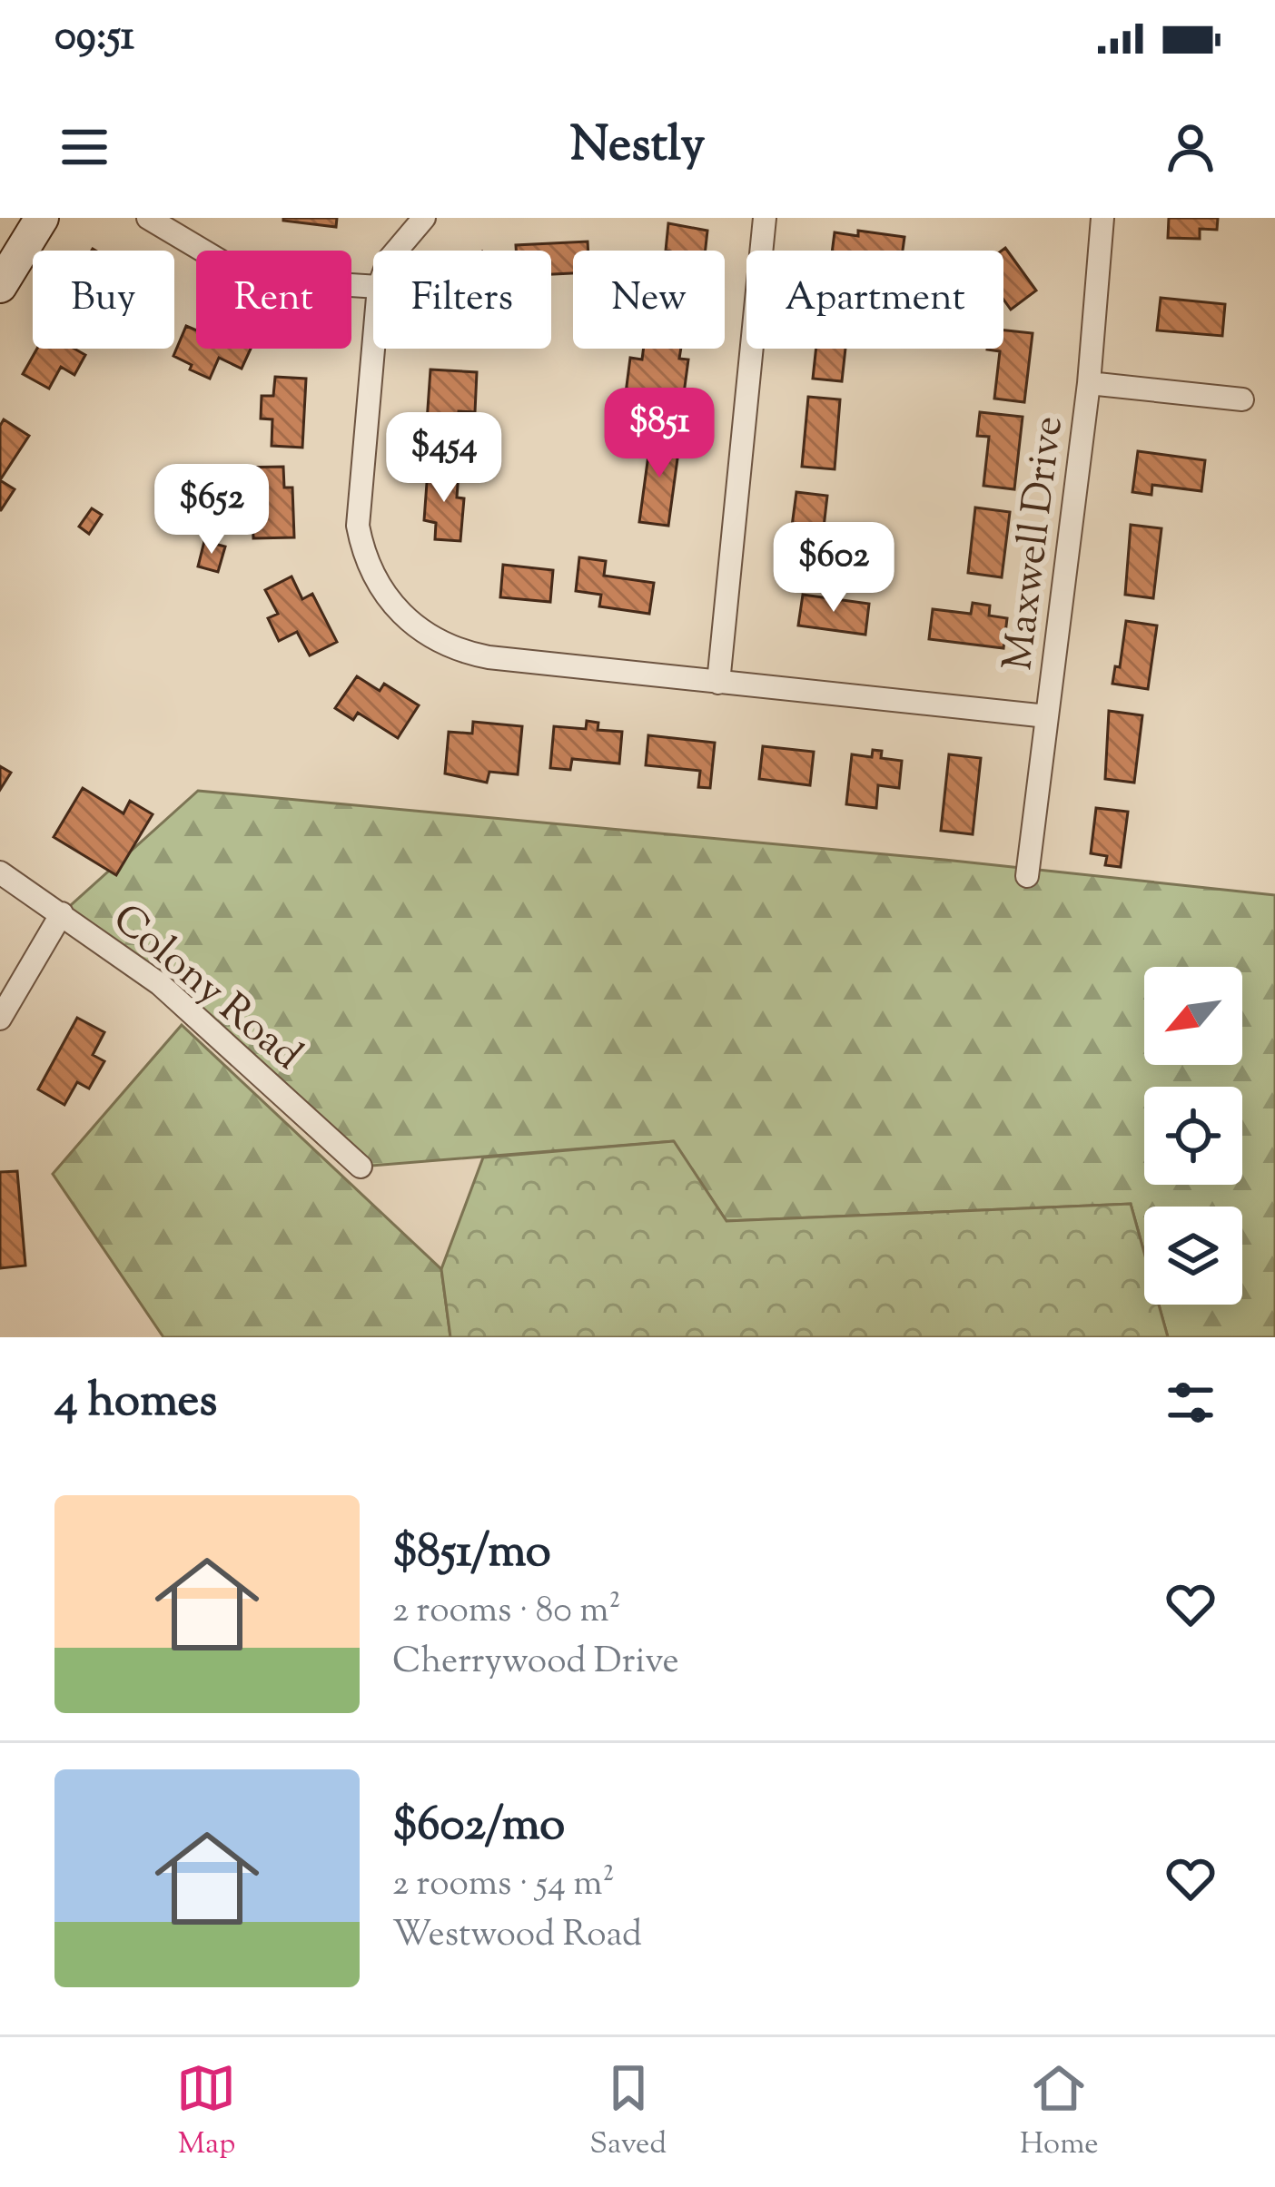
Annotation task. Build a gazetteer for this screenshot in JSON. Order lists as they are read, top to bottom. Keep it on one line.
{"streets":{"street":["Maxwell Drive","Colony Road"]},"north":"bottom left","page":{"status":"09:51","header":"Nestly","chip":["Buy","Rent","Filters","New","Apartment"],"price":["$851","$454","$652","$602"],"heading":"4 homes","list":[{"name":"$851/mo","note":"2 rooms · 80 m² · Cherrywood Drive"},{"name":"$602/mo","note":"2 rooms · 54 m² · Westwood Road"}],"tabs":["Map","Saved","Home"]}}
